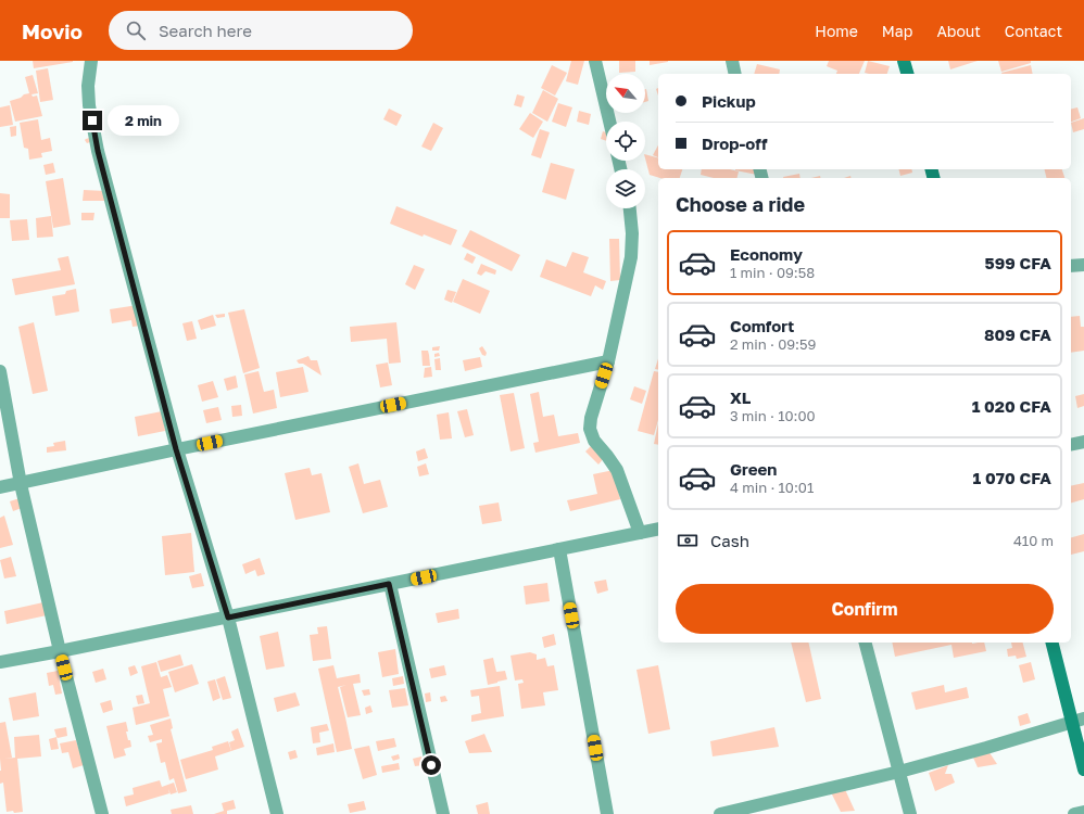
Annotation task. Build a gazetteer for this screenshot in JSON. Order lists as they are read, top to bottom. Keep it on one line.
{"north":"top left","page":{"header":"Movio","search":"Search here","nav":["Home","Map","About","Contact"],"banner":["Pickup","Drop-off"],"bubble":"2 min","heading":"Choose a ride","list":[{"name":"Economy","note":"1 min · 09:58","value":"599 CFA"},{"name":"Comfort","note":"2 min · 09:59","value":"809 CFA"},{"name":"XL","note":"3 min · 10:00","value":"1 020 CFA"},{"name":"Green","note":"4 min · 10:01","value":"1 070 CFA"}],"pay":["Cash","410 m"],"buttons":"Confirm"}}
